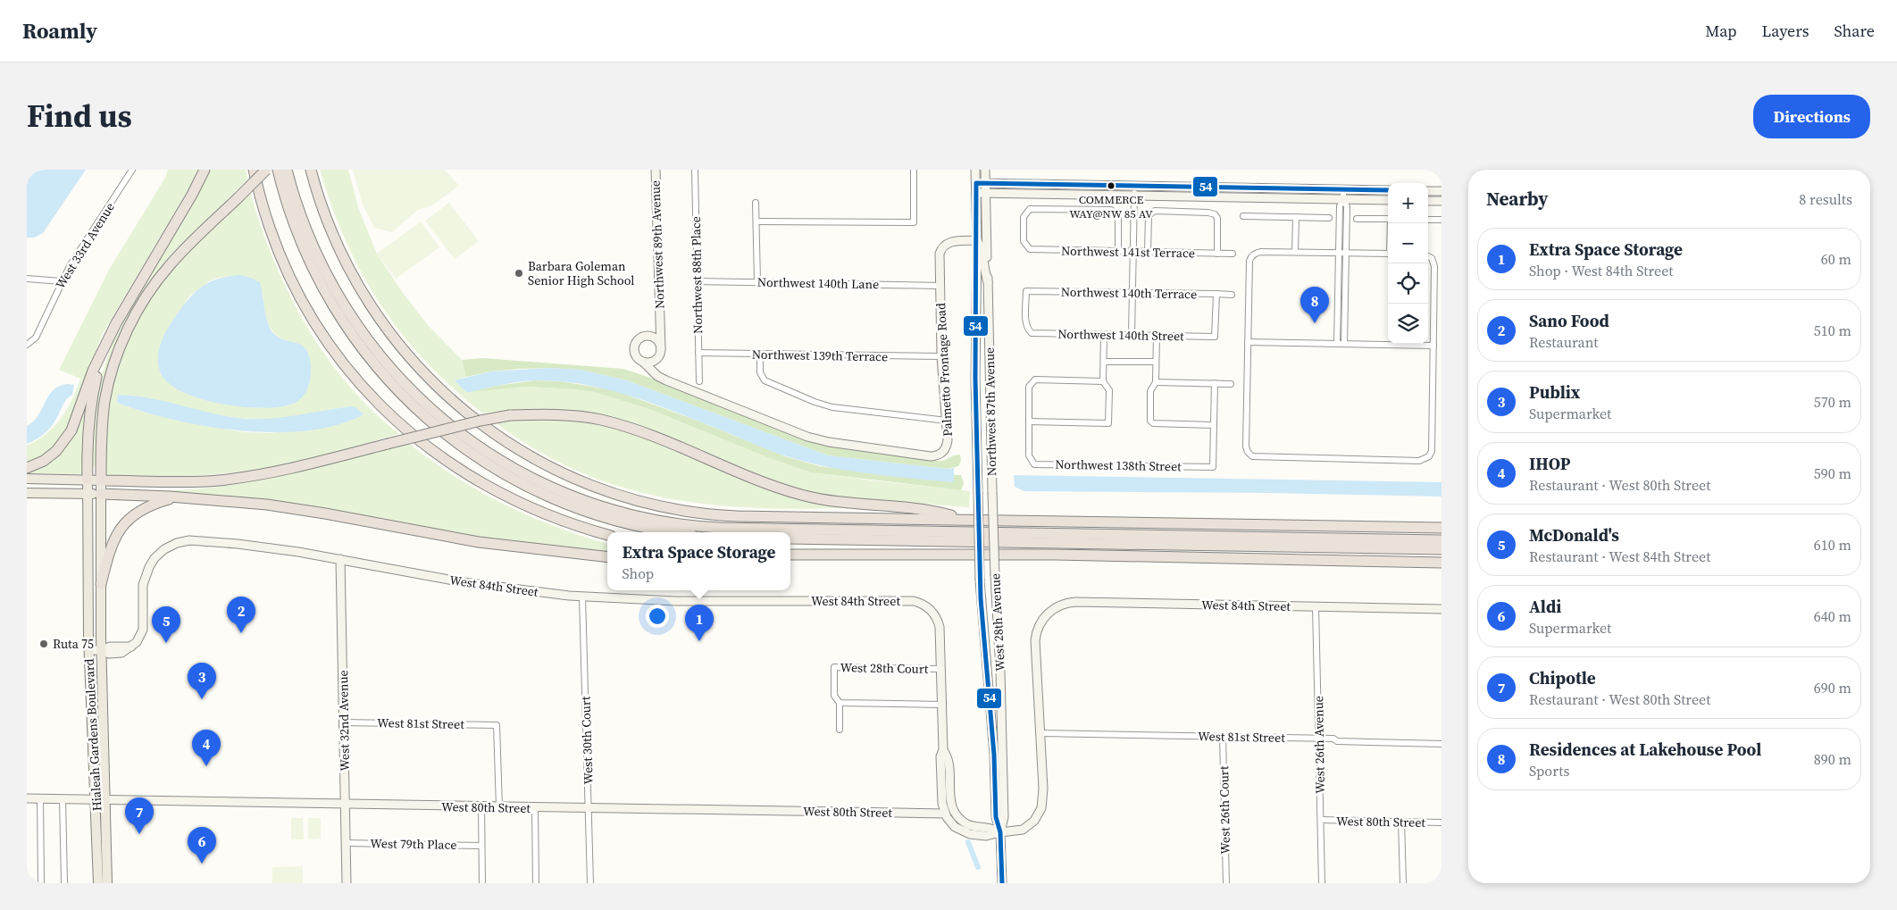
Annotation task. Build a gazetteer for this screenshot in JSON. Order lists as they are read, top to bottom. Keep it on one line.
{"streets":{"main road":["Hialeah Gardens Boulevard"],"street":["Northwest 89th Avenue","West 33rd Avenue","Northwest 141st Terrace","Northwest 88th Place","Northwest 140th Lane","Northwest 140th Terrace","Northwest 140th Street","Northwest 139th Terrace","Palmetto Frontage Road","Northwest 87th Avenue","Northwest 138th Street","West 84th Street","West 28th Avenue","West 28th Court","West 32nd Avenue","West 81st Street","West 30th Court","West 26th Avenue","West 80th Street","West 26th Court","West 79th Place"]},"crossings":[["Northwest 89th Avenue","Palmetto Frontage Road"],["Northwest 88th Place","Northwest 140th Lane"],["Northwest 88th Place","Northwest 139th Terrace"],["Northwest 140th Lane","Palmetto Frontage Road"],["Northwest 140th Terrace","Northwest 140th Street"],["Northwest 139th Terrace","Palmetto Frontage Road"],["Palmetto Frontage Road","Northwest 87th Avenue"],["Northwest 87th Avenue","West 28th Avenue"],["West 84th Street","West 28th Court"],["West 84th Street","West 32nd Avenue"],["West 84th Street","West 81st Street"],["West 84th Street","Hialeah Gardens Boulevard"],["West 84th Street","West 30th Court"],["West 84th Street","West 26th Avenue"],["West 28th Avenue","West 28th Court"],["West 28th Court","West 80th Street"],["West 32nd Avenue","West 81st Street"],["West 32nd Avenue","West 80th Street"],["West 32nd Avenue","West 79th Place"],["West 81st Street","West 26th Avenue"],["West 81st Street","West 80th Street"],["West 81st Street","West 26th Court"],["Hialeah Gardens Boulevard","West 80th Street"],["West 30th Court","West 80th Street"],["West 26th Avenue","West 80th Street"]],"places":["COMMERCE WAY@NW 85 AV","Barbara Goleman Senior High School","Ruta 75"],"lines":["transit line 54"],"page":{"header":"Roamly","nav":["Map","Layers","Share"],"title":"Find us","buttons":"Directions","heading":["Nearby","8 results"],"map_buttons":["+","−"],"list":[{"mark":"1","name":"Extra Space Storage","note":"Shop · West 84th Street","value":"60 m"},{"mark":"2","name":"Sano Food","note":"Restaurant","value":"510 m"},{"mark":"3","name":"Publix","note":"Supermarket","value":"570 m"},{"mark":"4","name":"IHOP","note":"Restaurant · West 80th Street","value":"590 m"},{"mark":"5","name":"McDonald's","note":"Restaurant · West 84th Street","value":"610 m"},{"mark":"6","name":"Aldi","note":"Supermarket","value":"640 m"},{"mark":"7","name":"Chipotle","note":"Restaurant · West 80th Street","value":"690 m"},{"mark":"8","name":"Residences at Lakehouse Pool","note":"Sports","value":"890 m"}],"pins":["8","2","1","5","3","4","7","6"],"popup":["Extra Space Storage","Shop"]}}
